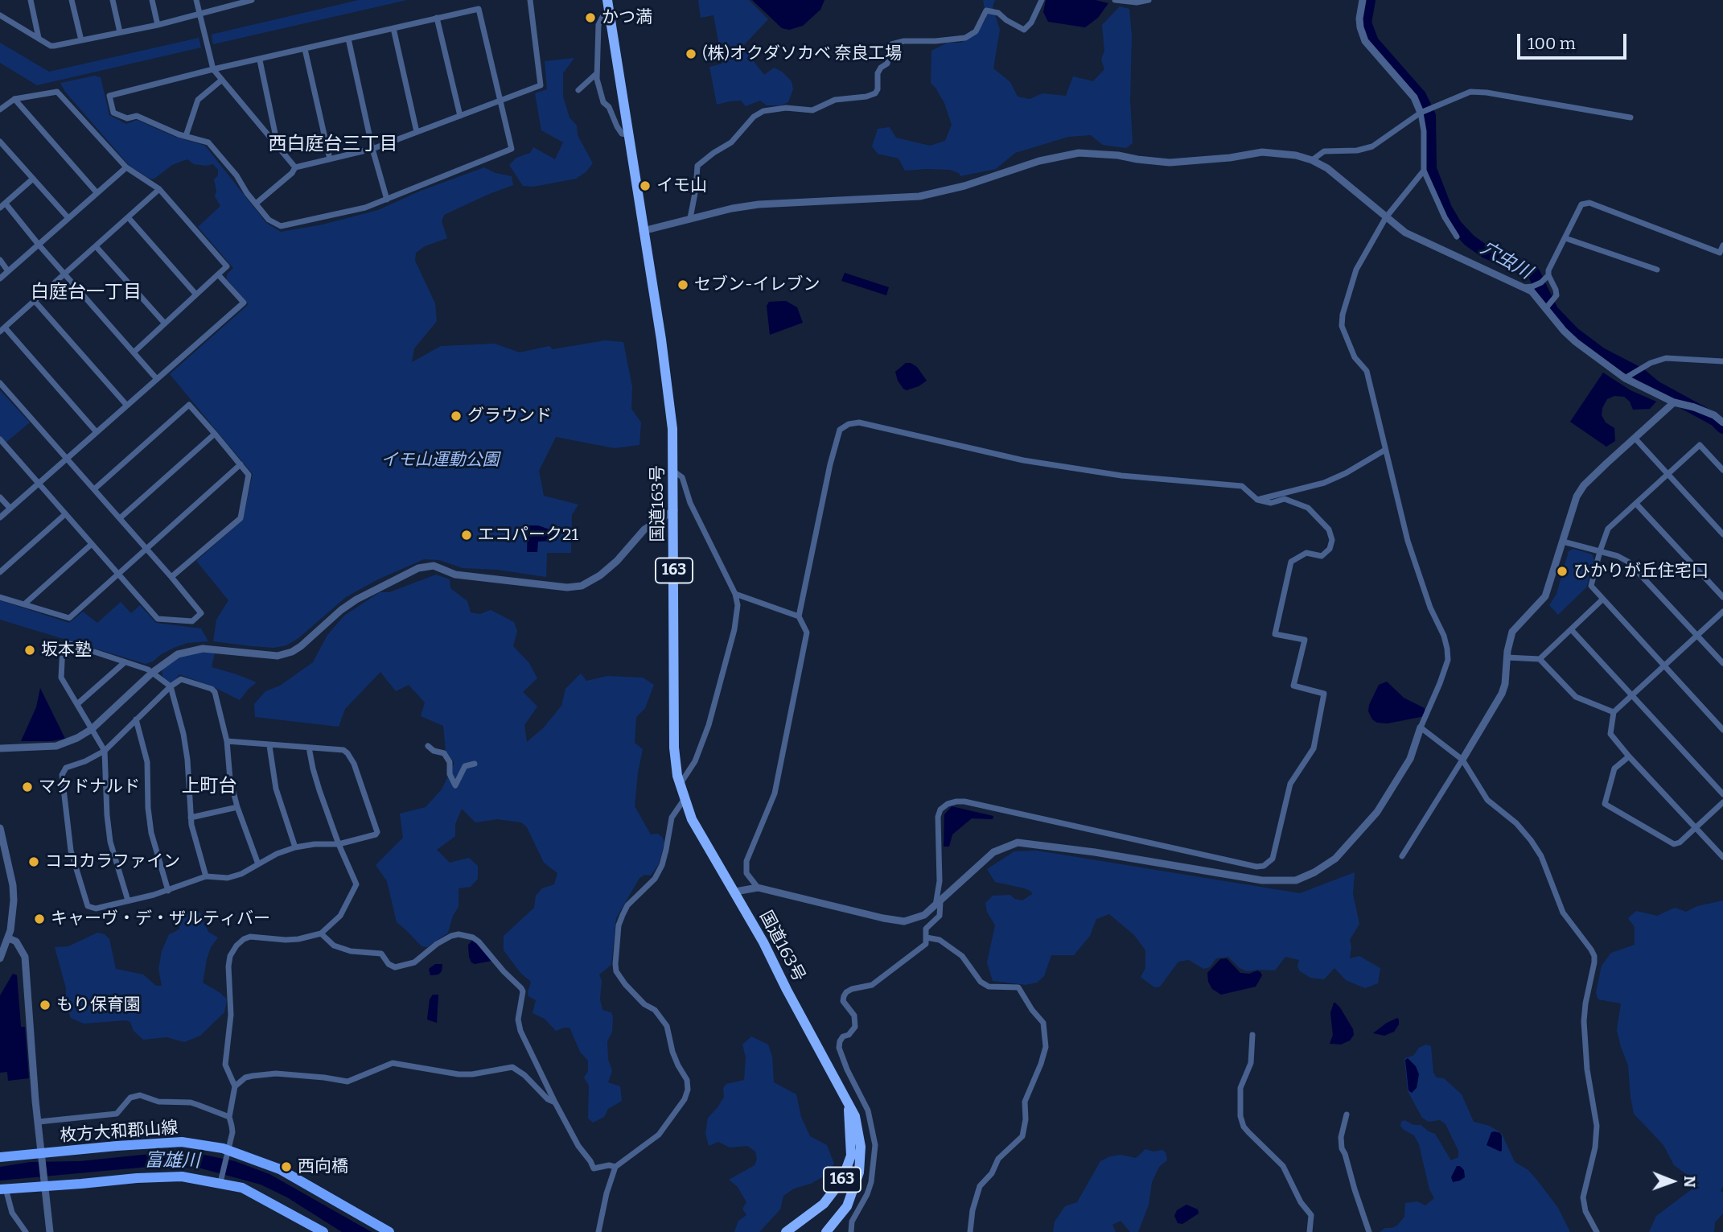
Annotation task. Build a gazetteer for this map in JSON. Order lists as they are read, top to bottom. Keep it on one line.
{"streets":{"highway":["国道163号","163"],"main road":["枚方大和郡山線"]},"districts":["西白庭台三丁目","白庭台一丁目","上町台"],"water":["穴虫川","富雄川"],"parks":["イモ山運動公園"],"places":["かつ満","(株)オクダソカベ 奈良工場","イモ山","セブン-イレブン","グラウンド","エコパーク21","ひかりが丘住宅口","坂本塾","マクドナルド","ココカラファイン","キャーヴ・デ・ザルティバー","もり保育園","西向橋"],"scale_bar":"100 m","north":"right"}
